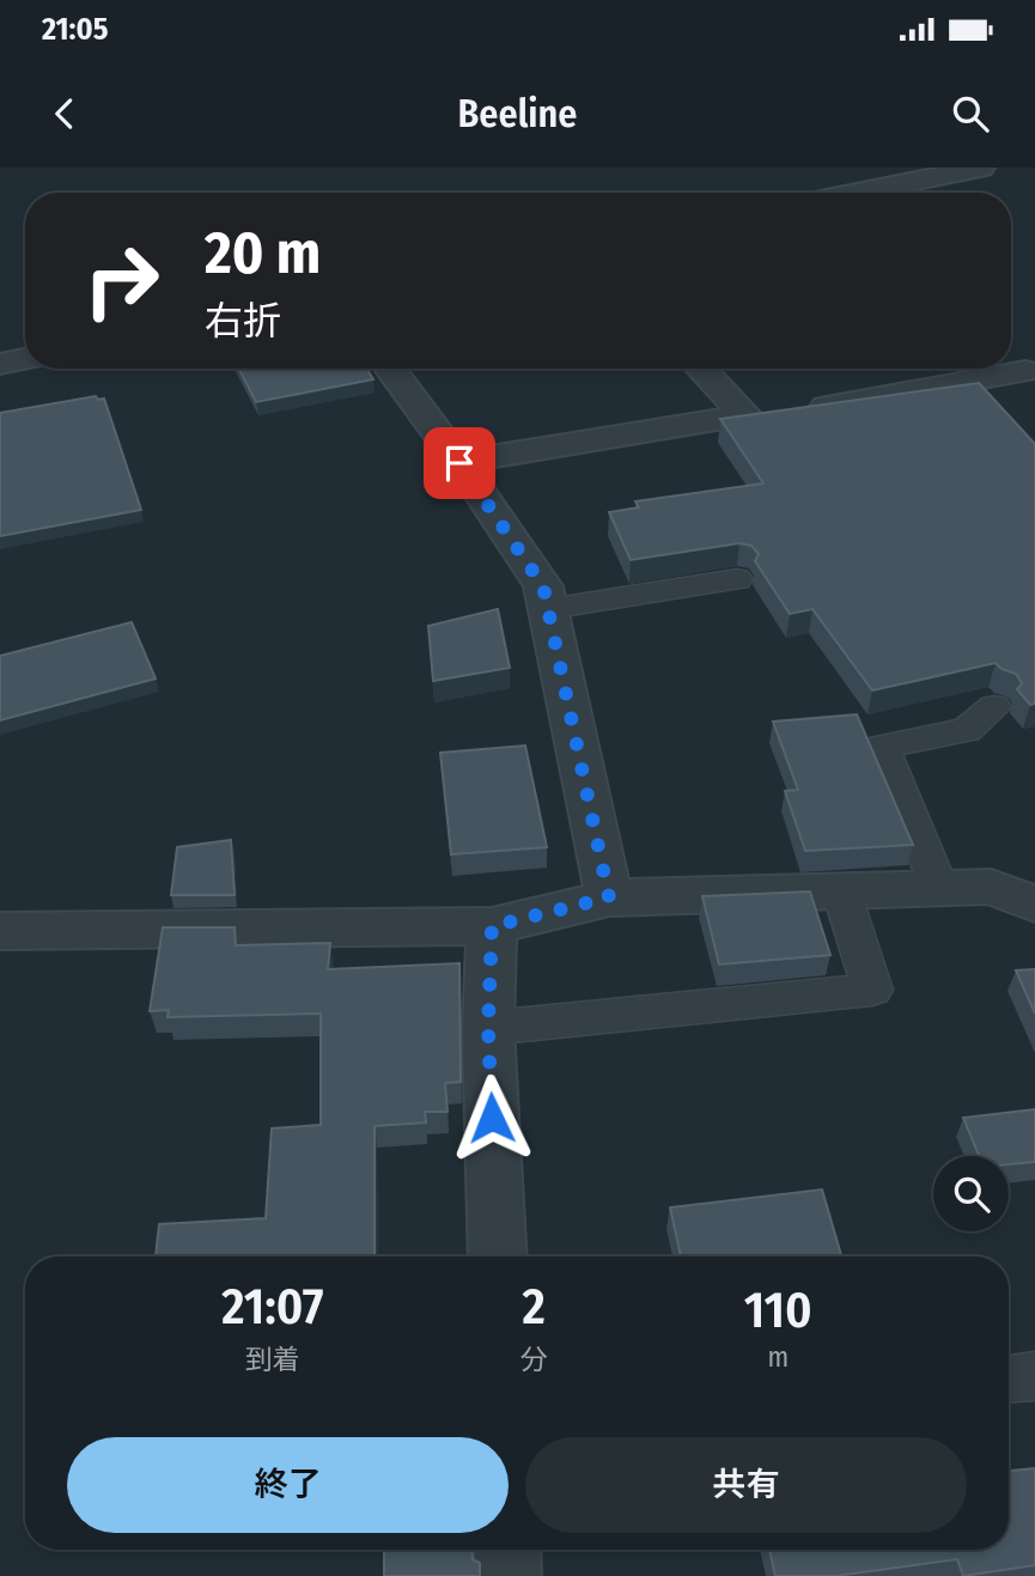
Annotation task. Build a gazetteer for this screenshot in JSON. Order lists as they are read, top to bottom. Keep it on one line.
{"page":{"status":"21:05","header":"Beeline","turn":["20 m","右折"],"eta":["21:07","到着","2","分","110","m"],"buttons":["終了","共有"]}}
